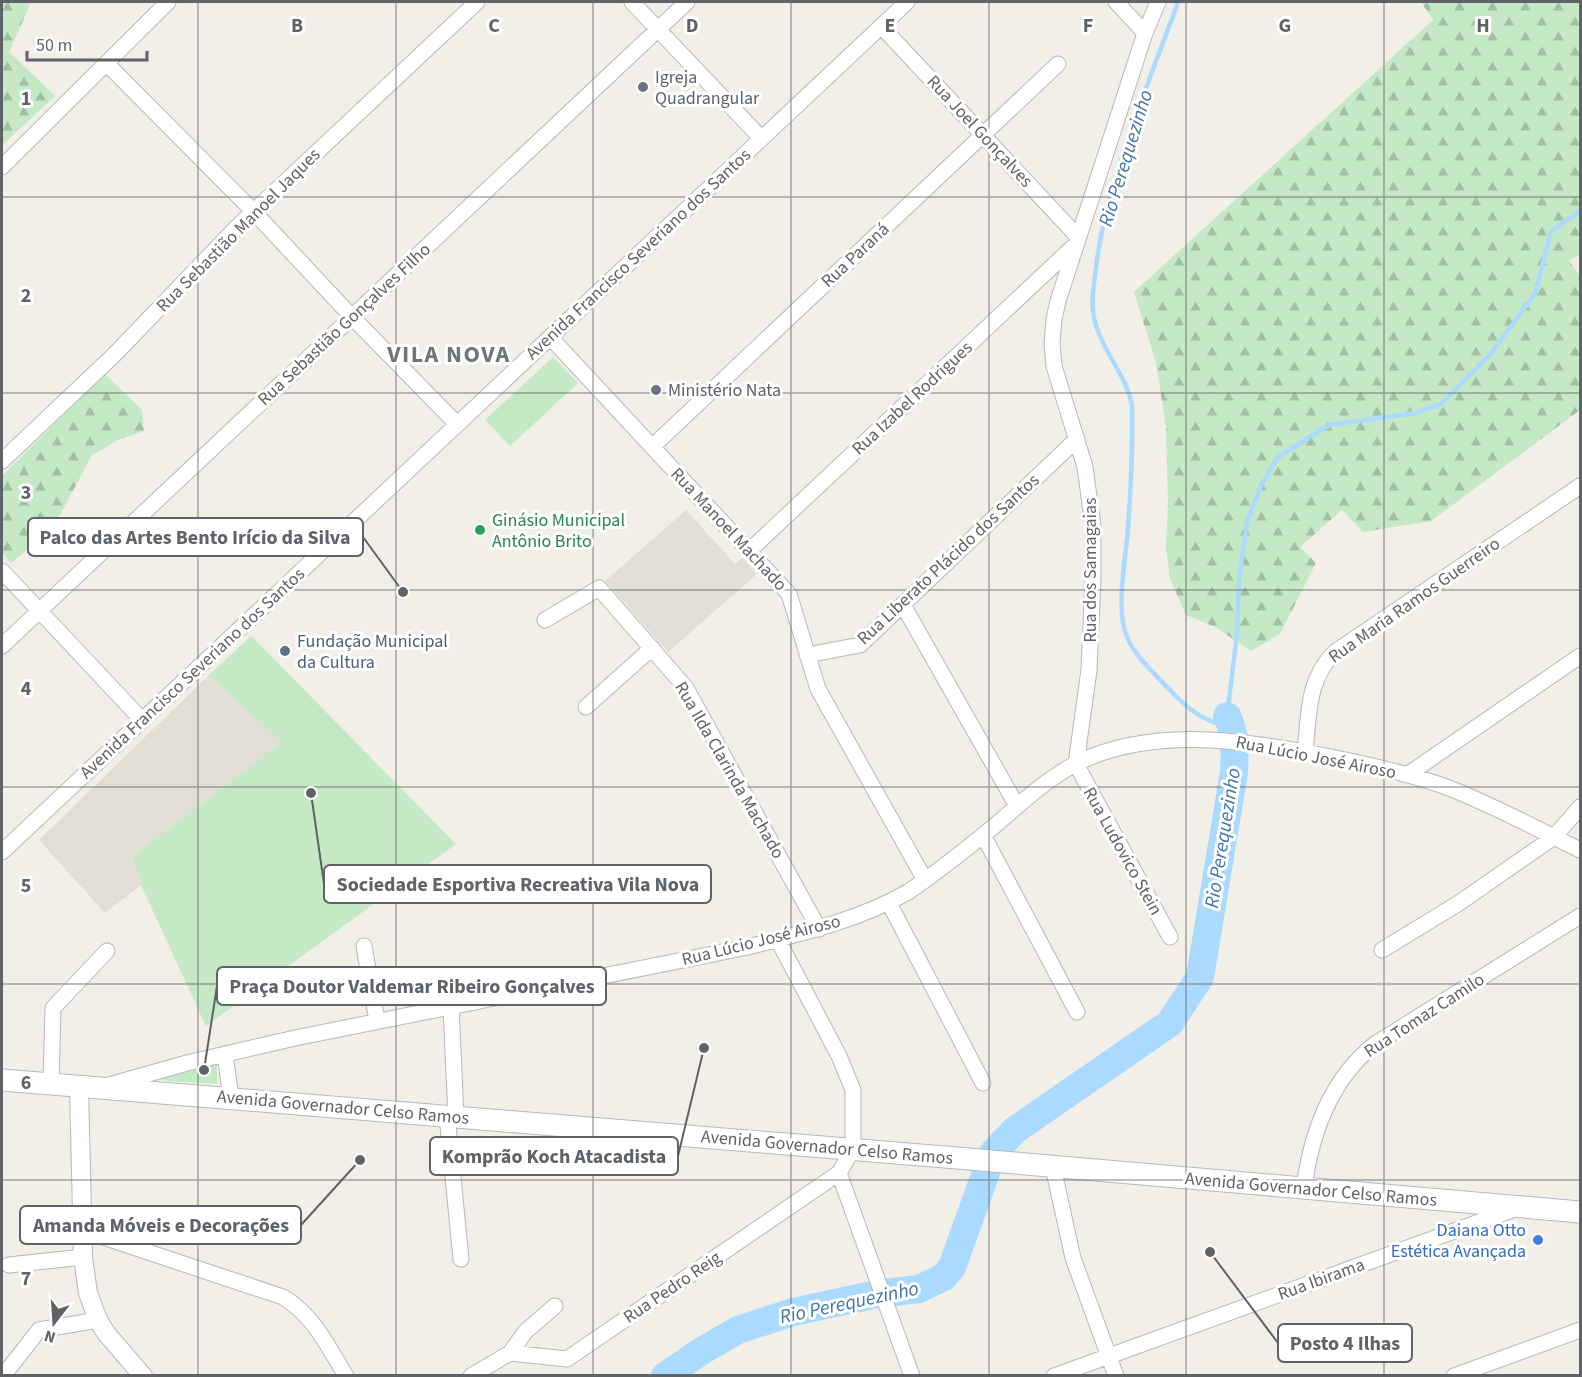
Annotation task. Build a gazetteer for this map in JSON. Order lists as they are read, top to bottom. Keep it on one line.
{"streets":{"main road":["Avenida Governador Celso Ramos"],"street":["Rua Joel Gonçalves","Rua Sebastião Manoel Jaques","Avenida Francisco Severiano dos Santos","Rua Paraná","Rua Sebastião Gonçalves Filho","Rua Izabel Rodrigues","Rua Manoel Machado","Rua Liberato Plácido dos Santos","Rua dos Samagaias","Rua Maria Ramos Guerreiro","Rua Lúcio José Airoso","Rua Ilda Clarinda Machado","Rua Ludovico Stein","Rua Tomaz Camilo","Rua Ibirama","Rua Pedro Reig"]},"crossings":[["Rua Joel Gonçalves","Avenida Francisco Severiano dos Santos"],["Rua Joel Gonçalves","Rua Paraná"],["Rua Joel Gonçalves","Rua Izabel Rodrigues"],["Rua Joel Gonçalves","Rua dos Samagaias"],["Avenida Francisco Severiano dos Santos","Rua Manoel Machado"],["Rua Paraná","Rua Manoel Machado"],["Rua Izabel Rodrigues","Rua Manoel Machado"],["Rua Izabel Rodrigues","Rua dos Samagaias"],["Rua Manoel Machado","Rua Liberato Plácido dos Santos"],["Rua Manoel Machado","Rua Lúcio José Airoso"],["Rua Liberato Plácido dos Santos","Rua dos Samagaias"],["Rua dos Samagaias","Rua Lúcio José Airoso"],["Rua dos Samagaias","Rua Ludovico Stein"],["Rua Maria Ramos Guerreiro","Rua Lúcio José Airoso"],["Rua Lúcio José Airoso","Rua Ilda Clarinda Machado"],["Rua Lúcio José Airoso","Rua Ludovico Stein"],["Rua Lúcio José Airoso","Avenida Governador Celso Ramos"],["Rua Tomaz Camilo","Avenida Governador Celso Ramos"],["Avenida Governador Celso Ramos","Rua Ibirama"],["Avenida Governador Celso Ramos","Rua Pedro Reig"]],"districts":["VILA NOVA"],"water":["Rio Perequezinho"],"places":["Igreja Quadrangular","Ministério Nata","Ginásio Municipal Antônio Brito","Palco das Artes Bento Irício da Silva","Fundação Municipal da Cultura","Sociedade Esportiva Recreativa Vila Nova","Komprão Koch Atacadista","Praça Doutor Valdemar Ribeiro Gonçalves","Amanda Móveis e Decorações","Daiana Otto Estética Avançada","Posto 4 Ilhas"],"scale_bar":"50 m","north":"bottom","grid":{"columns":["B","C","D","E","F","G","H"],"rows":["1","2","3","4","5","6","7"]}}
